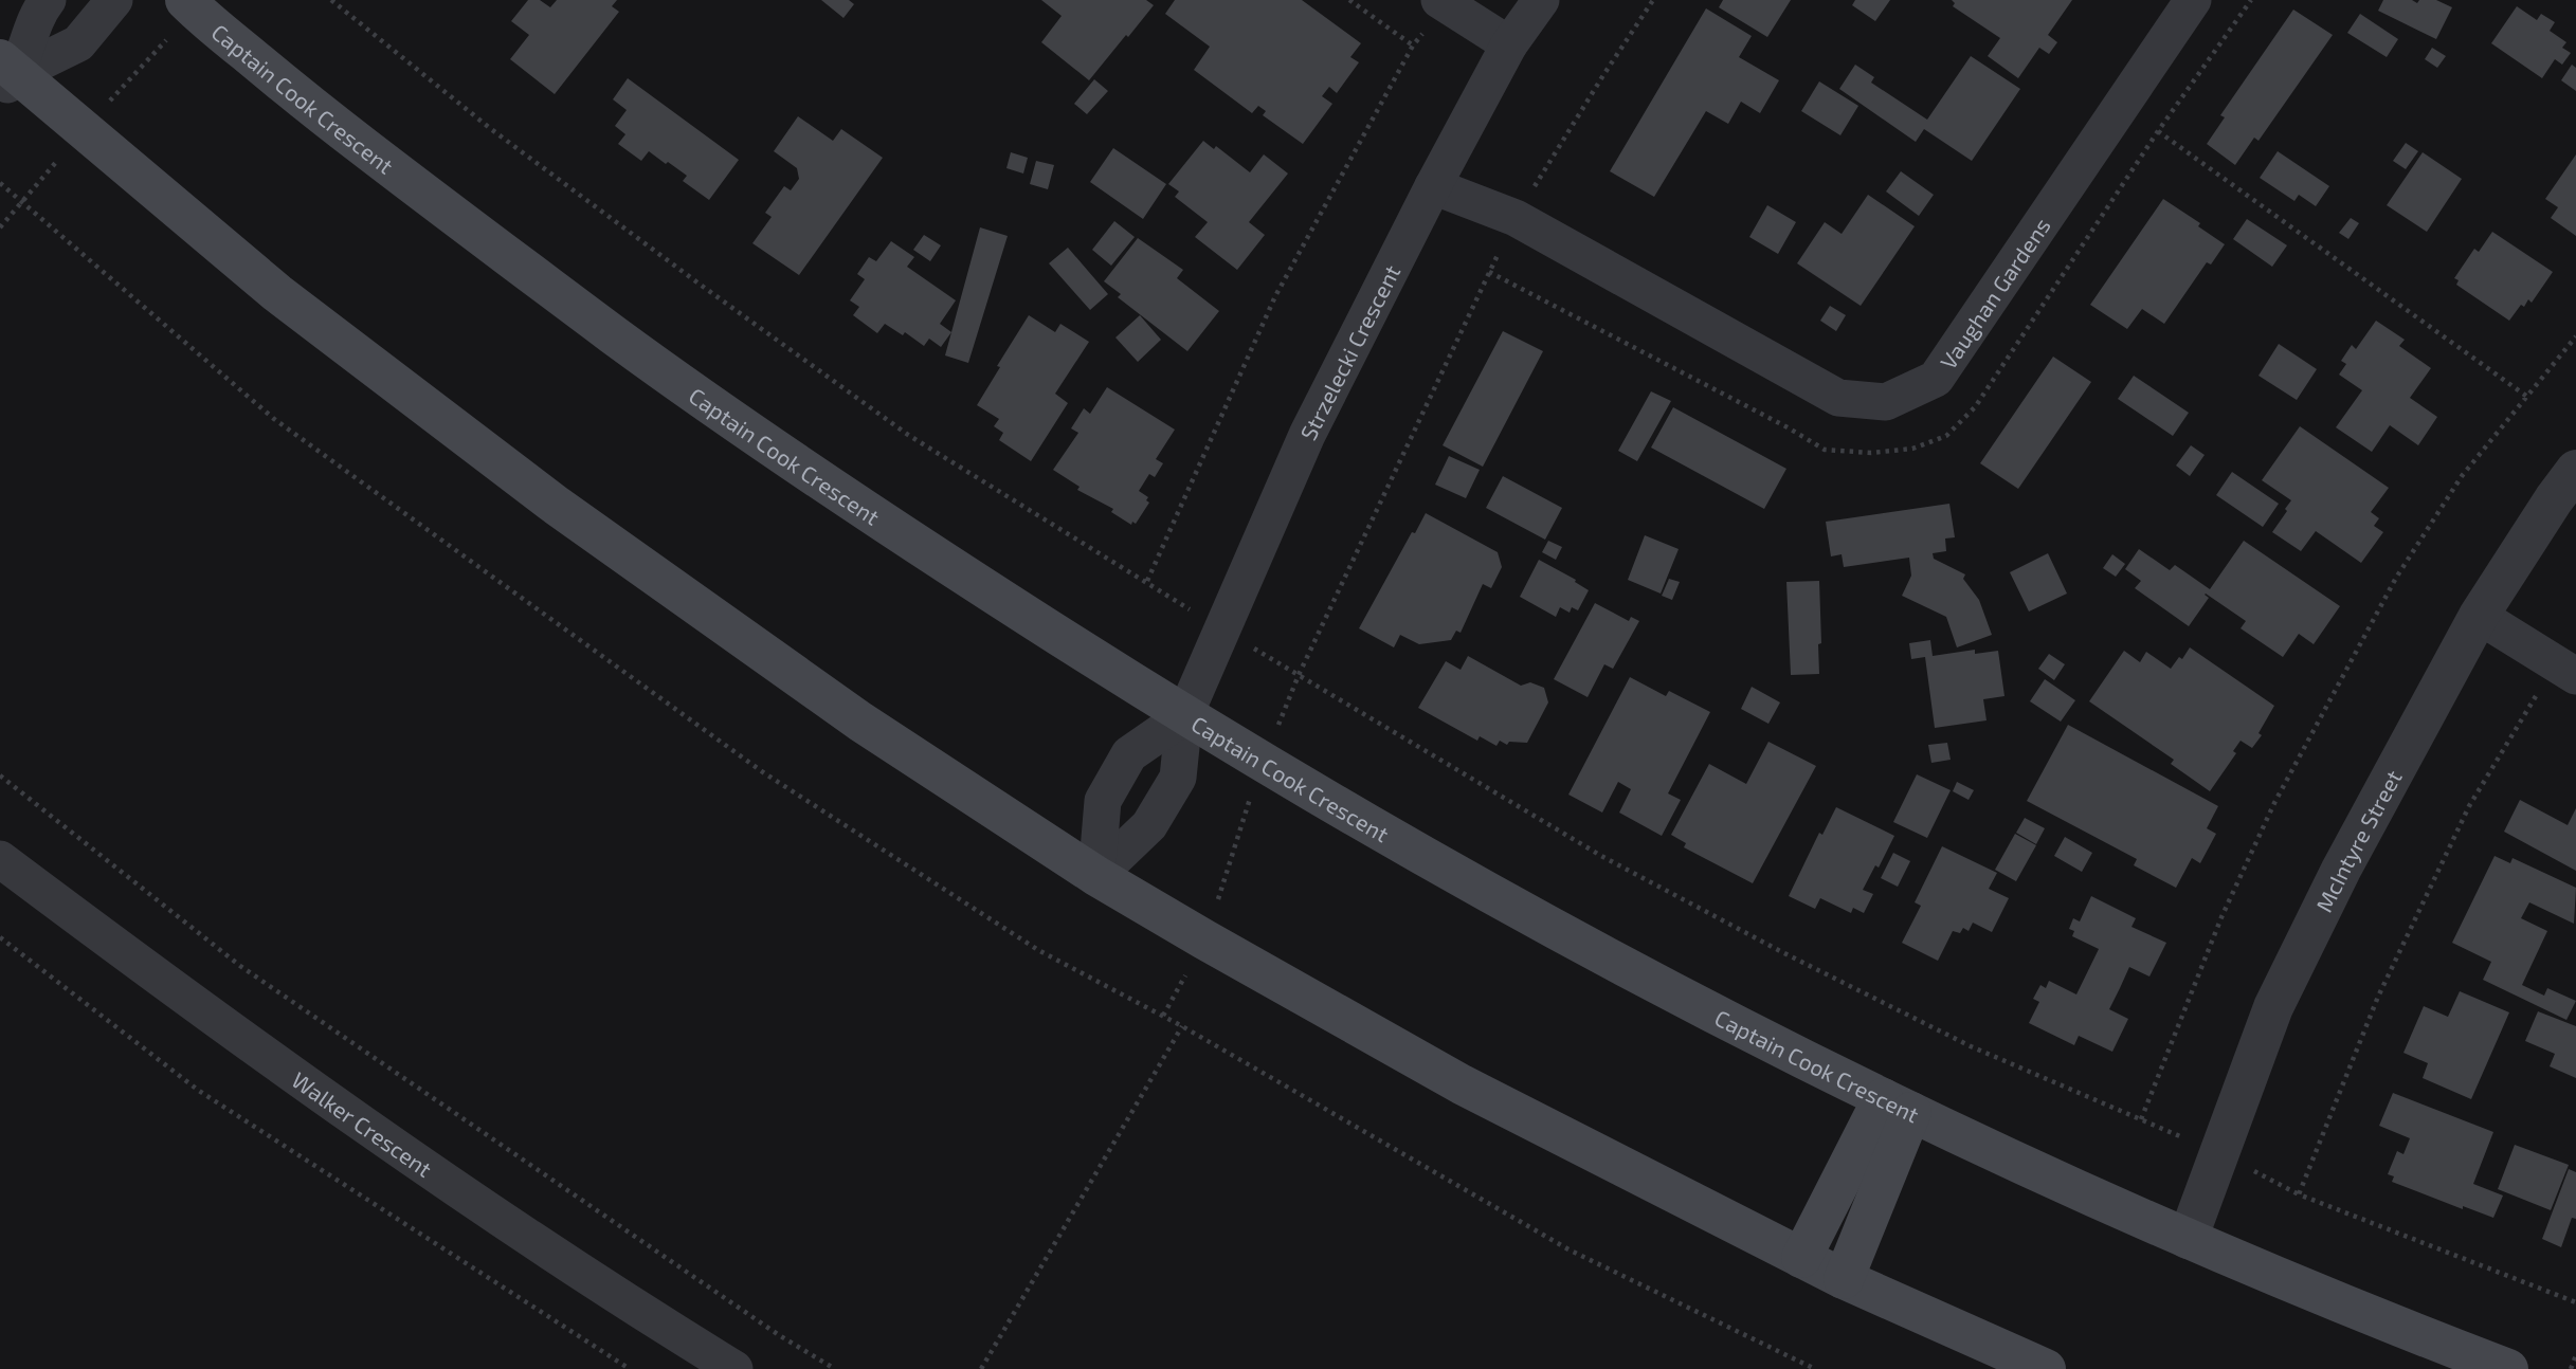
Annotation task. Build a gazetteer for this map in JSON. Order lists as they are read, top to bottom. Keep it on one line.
{"streets":{"main road":["Captain Cook Crescent"],"street":["Vaughan Gardens","Strzelecki Crescent","McIntyre Street","Walker Crescent"]},"crossings":[["Captain Cook Crescent","Strzelecki Crescent"],["Captain Cook Crescent","McIntyre Street"],["Vaughan Gardens","Strzelecki Crescent"]]}
